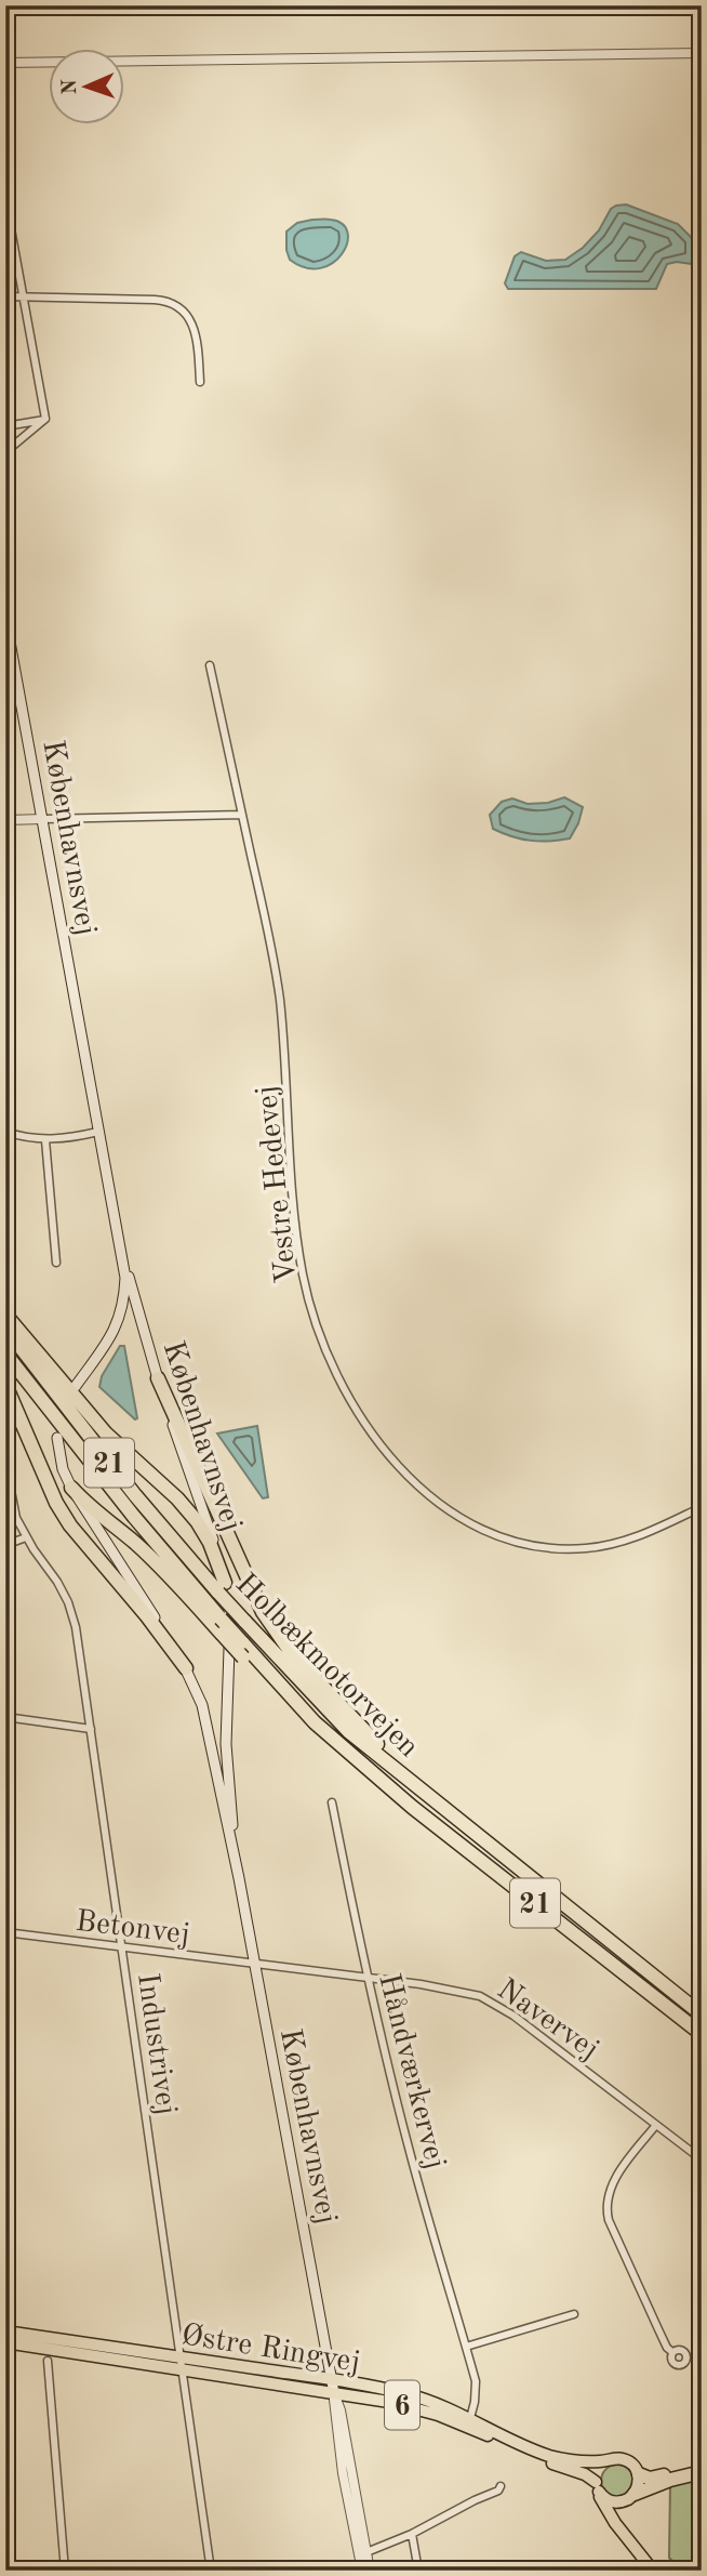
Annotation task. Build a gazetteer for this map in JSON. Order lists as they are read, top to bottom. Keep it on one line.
{"streets":{"highway":["21","Holbækmotorvejen","6"],"main road":["Københavnsvej","Østre Ringvej"],"street":["Vestre Hedevej","Betonvej","Navervej","Industrivej","Håndværkervej"]},"crossings":[["Københavnsvej","Holbækmotorvejen"],["Københavnsvej","Betonvej"],["Københavnsvej","Navervej"],["Københavnsvej","Østre Ringvej"],["Betonvej","Navervej"],["Betonvej","Industrivej"],["Navervej","Håndværkervej"],["Industrivej","Østre Ringvej"],["Håndværkervej","Østre Ringvej"],["Østre Ringvej","6"]],"north":"left"}
